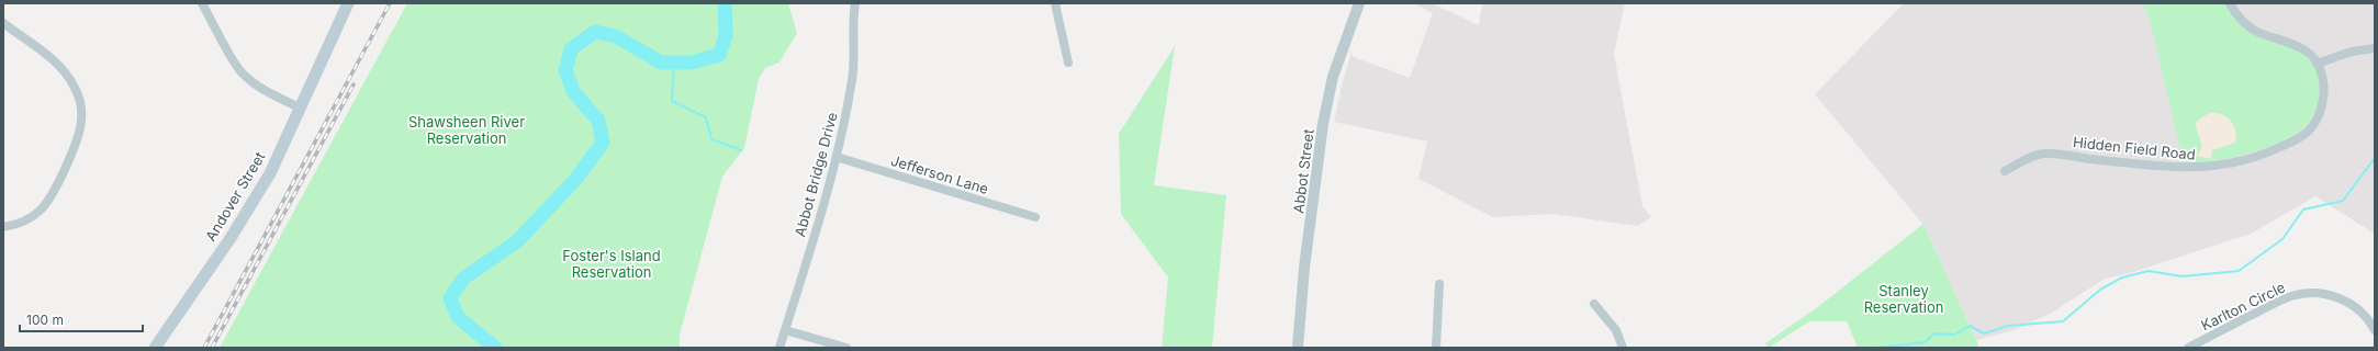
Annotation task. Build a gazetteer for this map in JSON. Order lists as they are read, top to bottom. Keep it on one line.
{"streets":{"main road":["Andover Street"],"street":["Hidden Field Road","Abbot Street","Abbot Bridge Drive","Jefferson Lane","Karlton Circle"]},"crossings":[["Abbot Bridge Drive","Jefferson Lane"]],"parks":["Shawsheen River Reservation","Foster's Island Reservation","Stanley Reservation"],"scale_bar":"100 m"}
